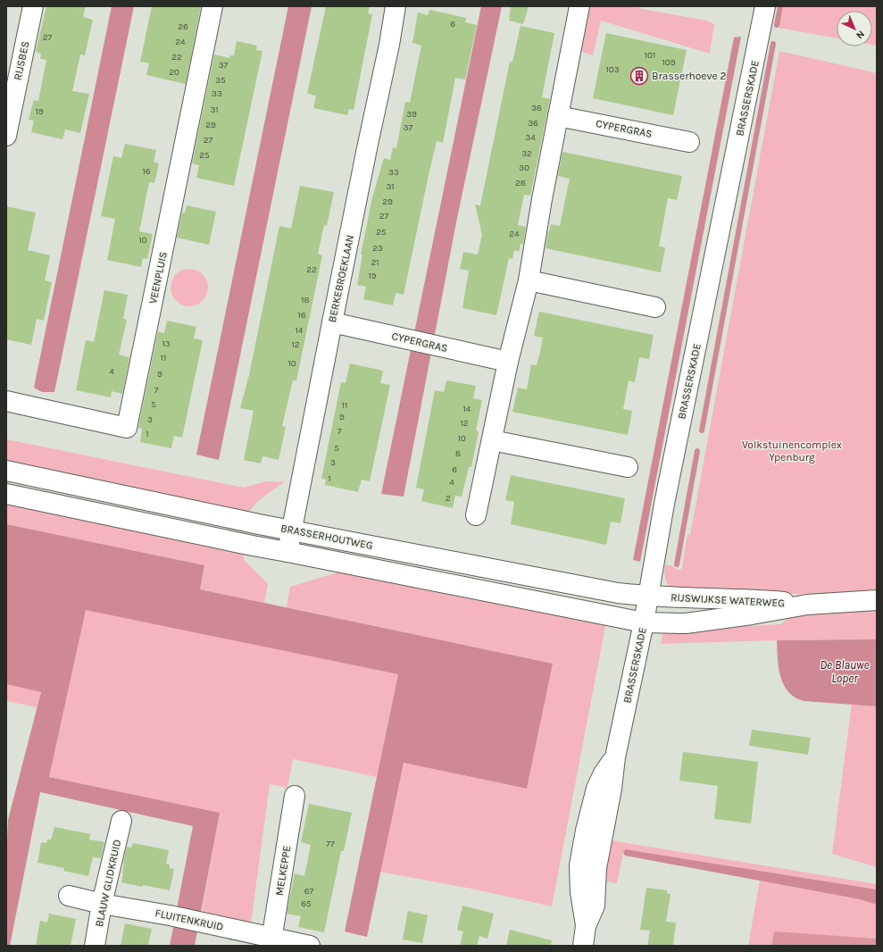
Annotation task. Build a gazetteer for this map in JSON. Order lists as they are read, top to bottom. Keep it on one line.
{"streets":{"street":["RIJSBES","BRASSERSKADE","CYPERGRAS","VEENPLUIS","BERKEBROEKLAAN","BRASSERHOUTWEG","RIJSWIJKSE WATERWEG","MELKEPPE","BLAUW GLIDKRUID","FLUITENKRUID"]},"crossings":[["BRASSERSKADE","BRASSERHOUTWEG"],["BRASSERSKADE","RIJSWIJKSE WATERWEG"],["CYPERGRAS","BERKEBROEKLAAN"],["BERKEBROEKLAAN","BRASSERHOUTWEG"],["BRASSERHOUTWEG","RIJSWIJKSE WATERWEG"],["MELKEPPE","FLUITENKRUID"],["BLAUW GLIDKRUID","FLUITENKRUID"]],"water":["De Blauwe Loper"],"parks":["Volkstuinencomplex Ypenburg"],"places":{"building":["Brasserhoeve 2"]},"house_numbers":["6","26","27","24","101","22","109","37","103","20","35","33","38","31","19","39","36","29","37","34","27","32","25","30","16","33","28","31","29","27","25","24","10","23","21","22","19","18","16","14","13","12","11","10","4","9","7","5","11","14","9","3","12","7","1","10","5","8","3","6","1","4","2","77","67","65"],"north":"bottom right"}
